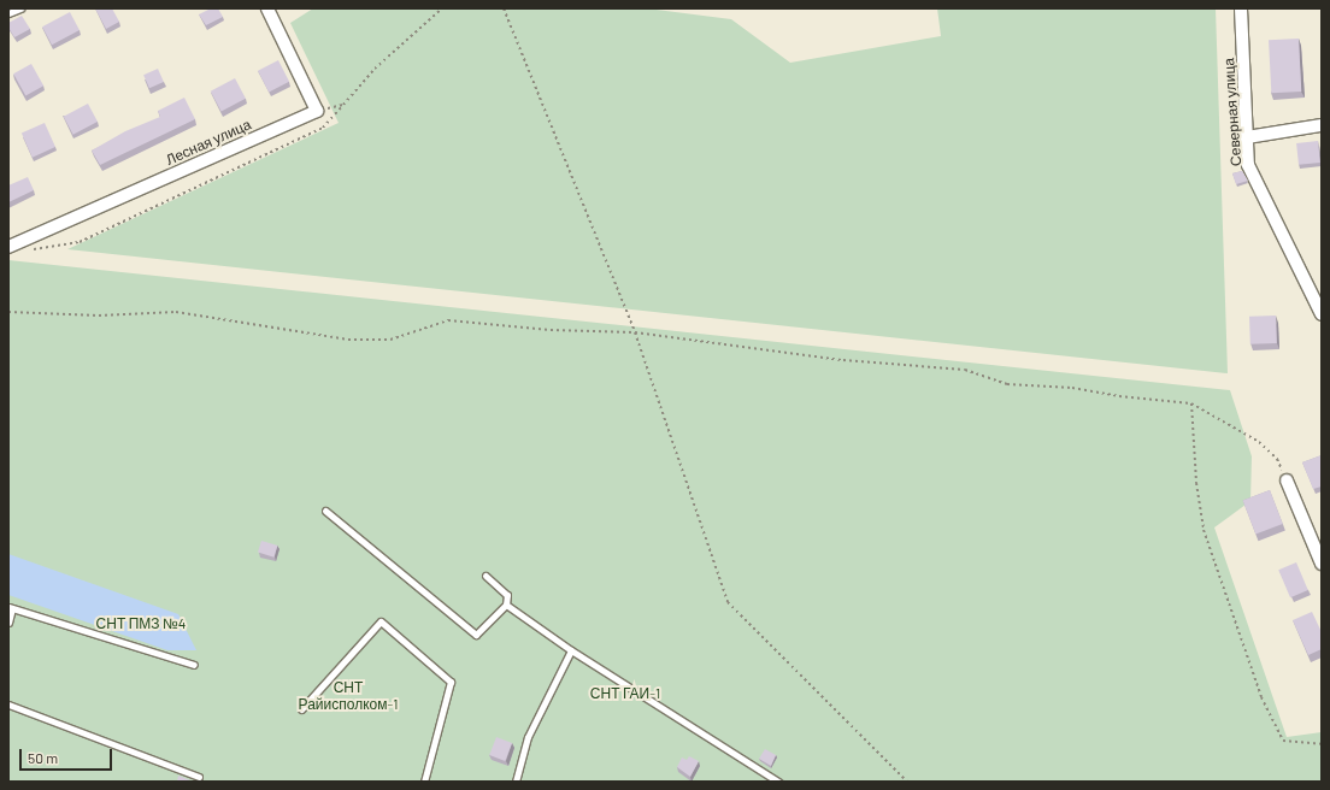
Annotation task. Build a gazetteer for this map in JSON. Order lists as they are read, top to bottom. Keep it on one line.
{"streets":{"street":["Северная улица","Лесная улица"]},"parks":["СНТ ПМЗ №4","СНТ Райисполком-1","СНТ ГАИ-1"],"scale_bar":"50 m"}
